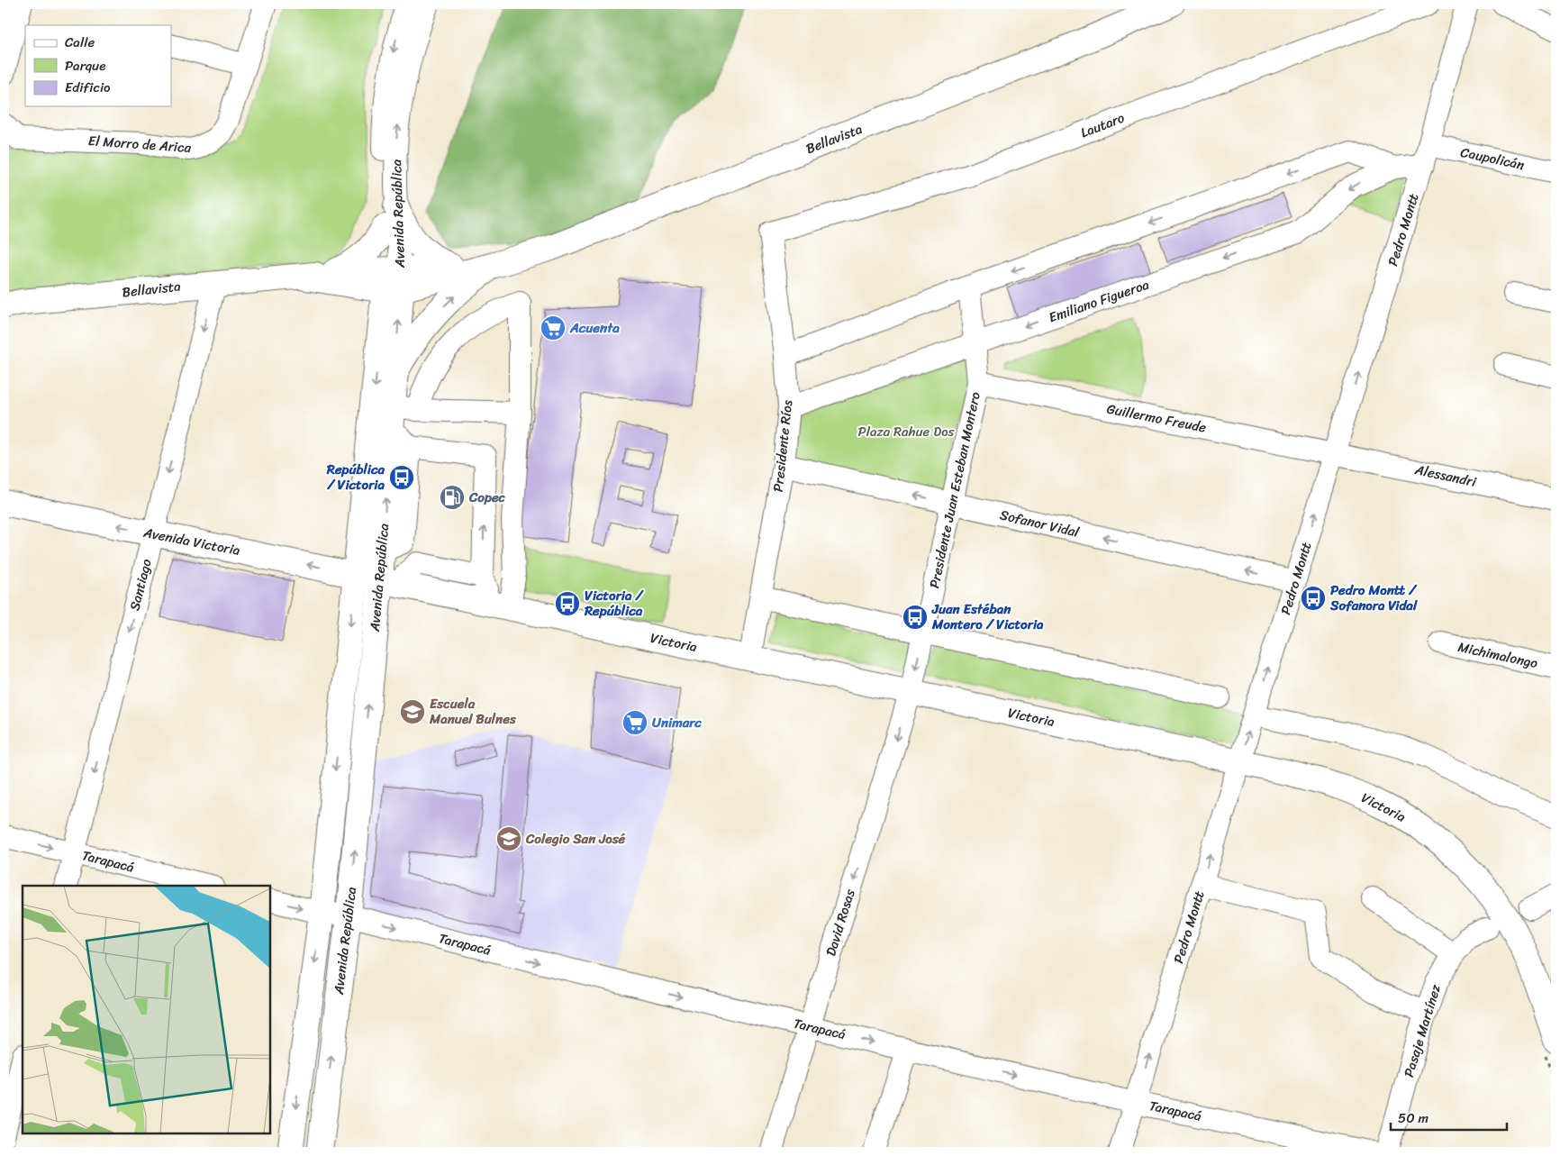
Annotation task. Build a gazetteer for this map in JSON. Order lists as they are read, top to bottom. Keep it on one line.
{"streets":{"main road":["Bellavista","Avenida República","Avenida Victoria","Victoria"],"street":["Lautaro","El Morro de Arica","Caupolicán","Pedro Montt","Emiliano Figueroa","Guillermo Freude","Presidente Ríos","Alessandri","Presidente Juan Esteban Montero","Sofanor Vidal","Santiago","Michimalongo","Tarapacá","David Rosas","Pasaje Martínez"]},"crossings":[["Lautaro","Presidente Ríos"],["Bellavista","Avenida República"],["Bellavista","Santiago"],["Caupolicán","Pedro Montt"],["Avenida República","Avenida Victoria"],["Avenida República","Victoria"],["Avenida República","Tarapacá"],["Pedro Montt","Emiliano Figueroa"],["Pedro Montt","Guillermo Freude"],["Pedro Montt","Alessandri"],["Pedro Montt","Sofanor Vidal"],["Pedro Montt","Victoria"],["Pedro Montt","Tarapacá"],["Emiliano Figueroa","Presidente Ríos"],["Emiliano Figueroa","Presidente Juan Esteban Montero"],["Guillermo Freude","Alessandri"],["Guillermo Freude","Presidente Juan Esteban Montero"],["Presidente Ríos","Sofanor Vidal"],["Presidente Ríos","Victoria"],["Presidente Juan Esteban Montero","Sofanor Vidal"],["Presidente Juan Esteban Montero","Victoria"],["Presidente Juan Esteban Montero","David Rosas"],["Avenida Victoria","Santiago"],["Avenida Victoria","Victoria"],["Santiago","Tarapacá"],["Victoria","David Rosas"],["Tarapacá","David Rosas"]],"one_way":["Pedro Montt","Emiliano Figueroa","Avenida Victoria","Santiago","Tarapacá","David Rosas"],"parks":["Plaza Rahue Dos"],"places":{"supermarket":["Acuenta","Unimarc"],"bus stop":["República / Victoria","Pedro Montt / Sofanora Vidal","Victoria / República","Juan Estéban Montero / Victoria"],"fuel station":["Copec"],"school or university":["Escuela Manuel Bulnes","Colegio San José"]},"legend":["Calle","Parque","Edificio"],"scale_bar":"50 m"}
